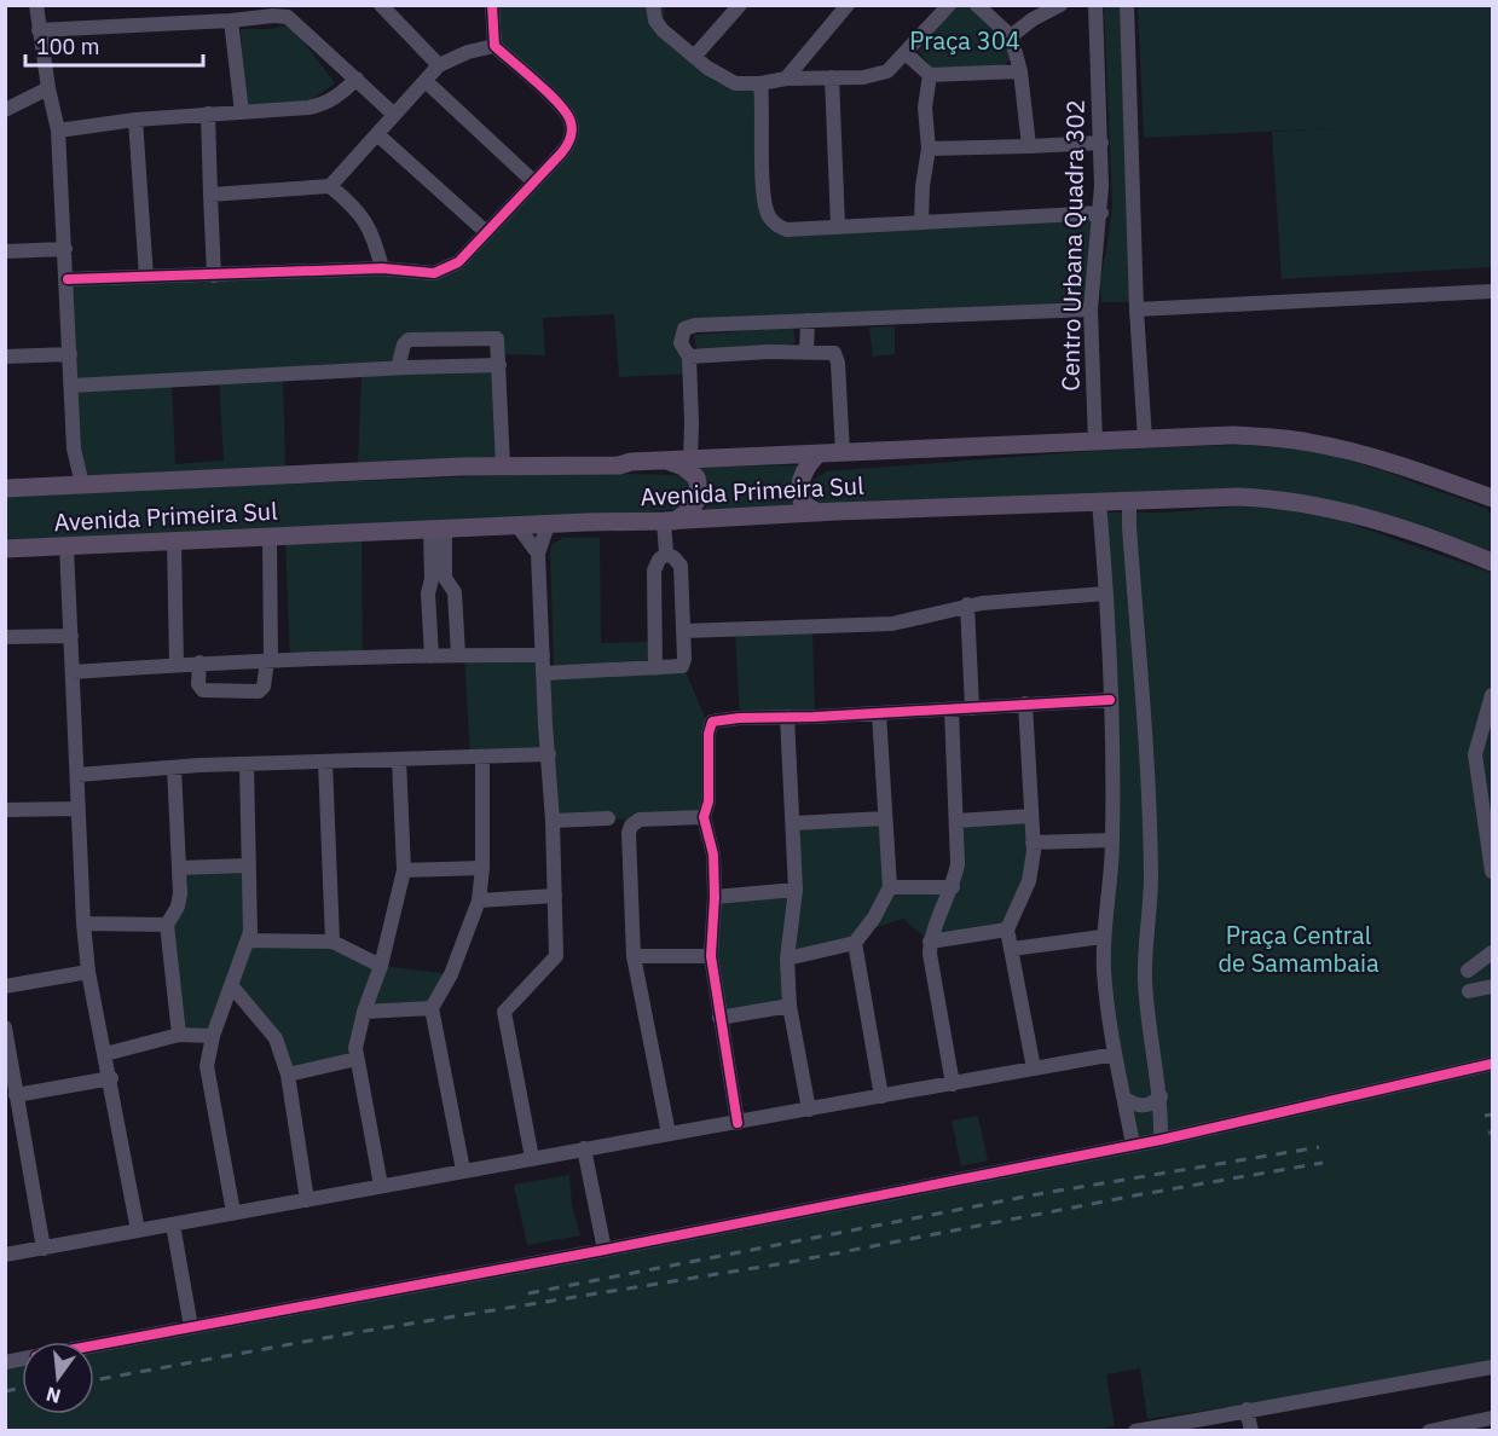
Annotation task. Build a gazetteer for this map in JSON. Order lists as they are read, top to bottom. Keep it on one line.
{"streets":{"main road":["Avenida Primeira Sul"],"street":["Centro Urbana Quadra 302"]},"crossings":[["Centro Urbana Quadra 302","Avenida Primeira Sul"]],"parks":["Praça 304","Praça Central de Samambaia"],"scale_bar":"100 m","north":"bottom"}
